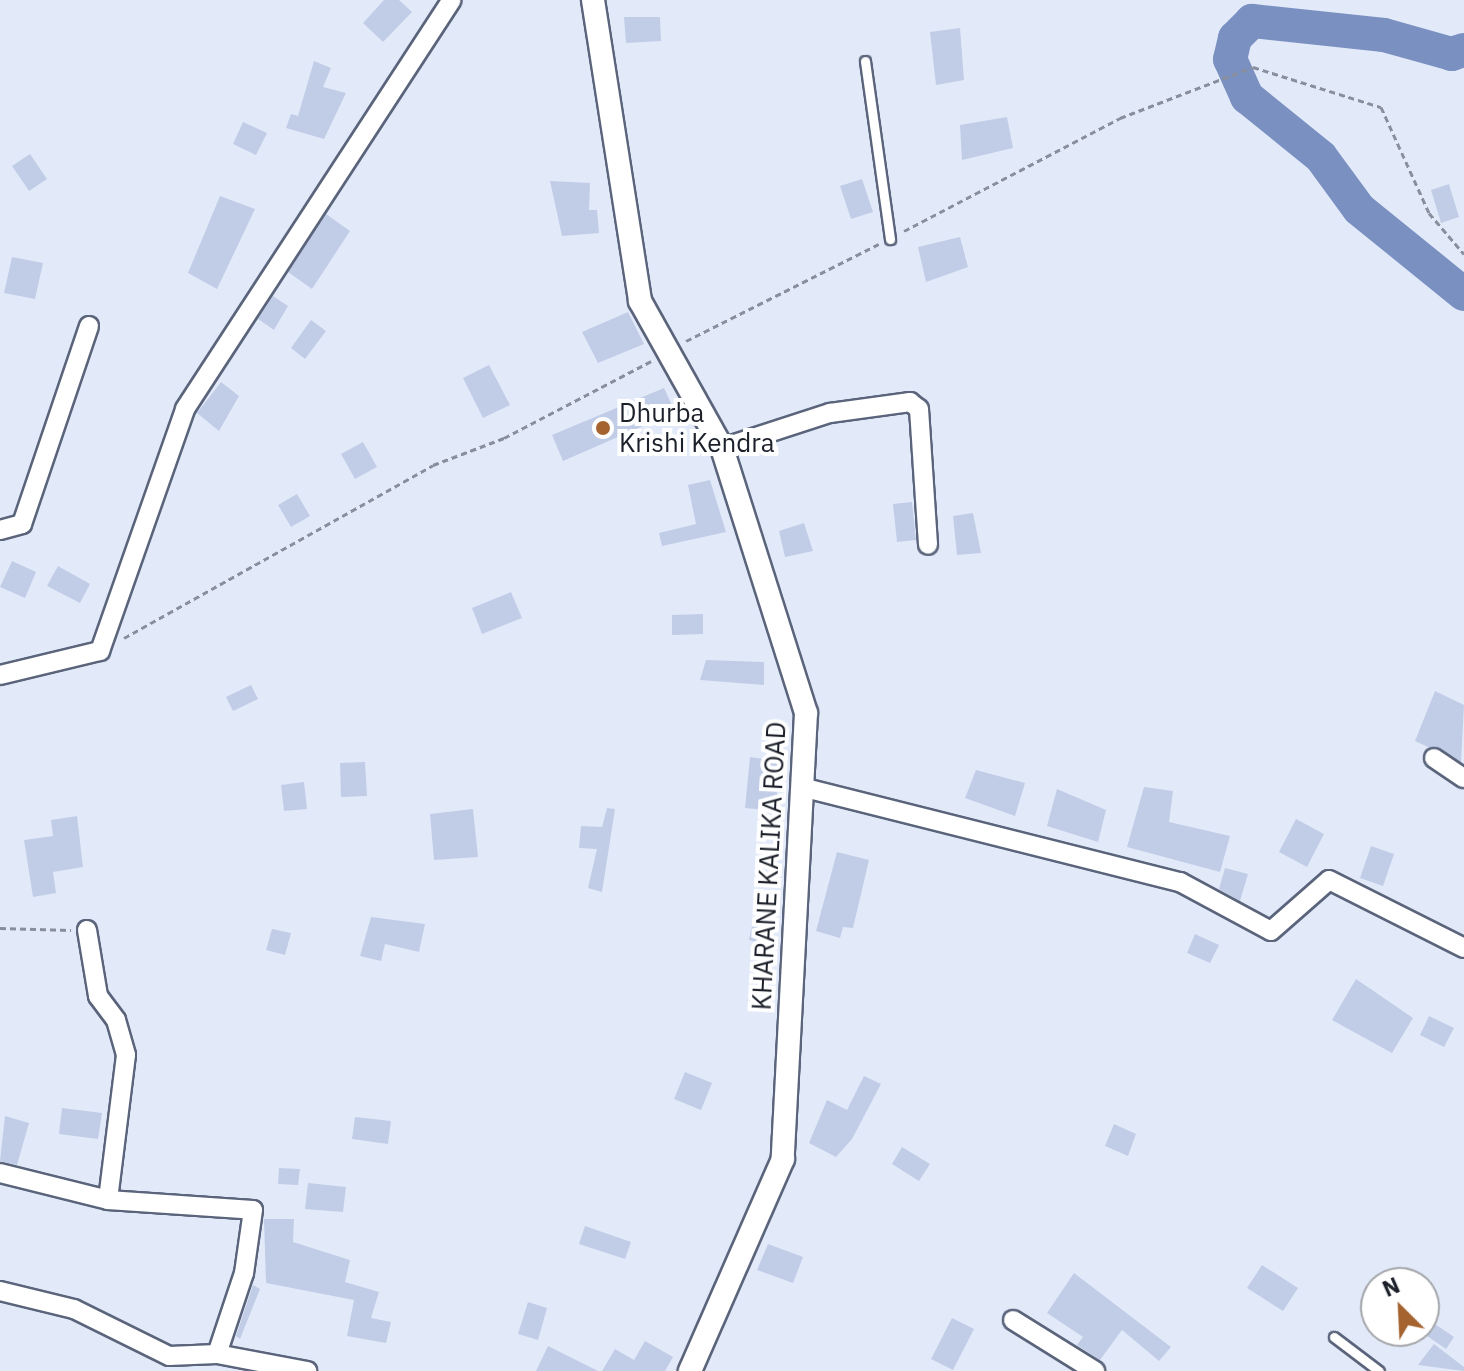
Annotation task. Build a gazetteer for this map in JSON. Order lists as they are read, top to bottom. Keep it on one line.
{"streets":{"street":["KHARANE KALIKA ROAD"]},"places":["Dhurba Krishi Kendra"],"north":"top left"}
